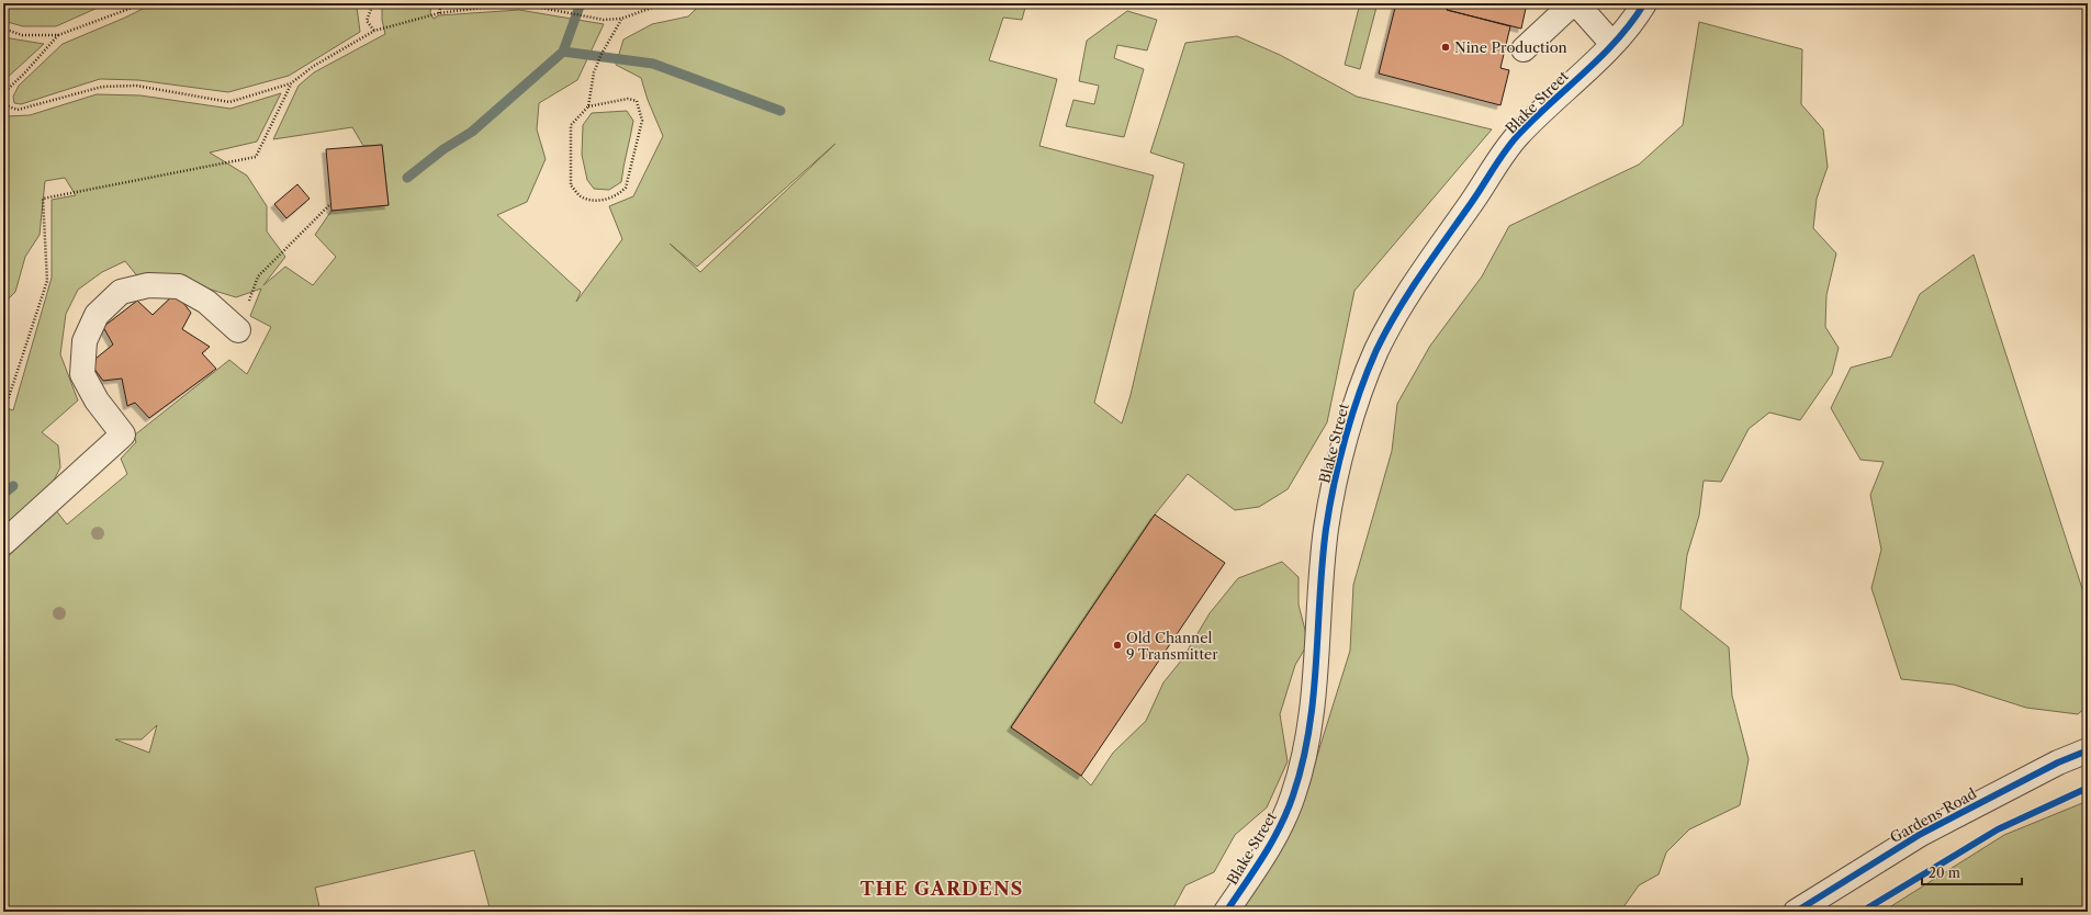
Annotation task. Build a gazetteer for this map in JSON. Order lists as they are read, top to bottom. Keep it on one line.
{"streets":{"street":["Blake Street","Gardens Road"]},"districts":["THE GARDENS"],"places":["Nine Production","Old Channel 9 Transmitter"],"scale_bar":"20 m"}
